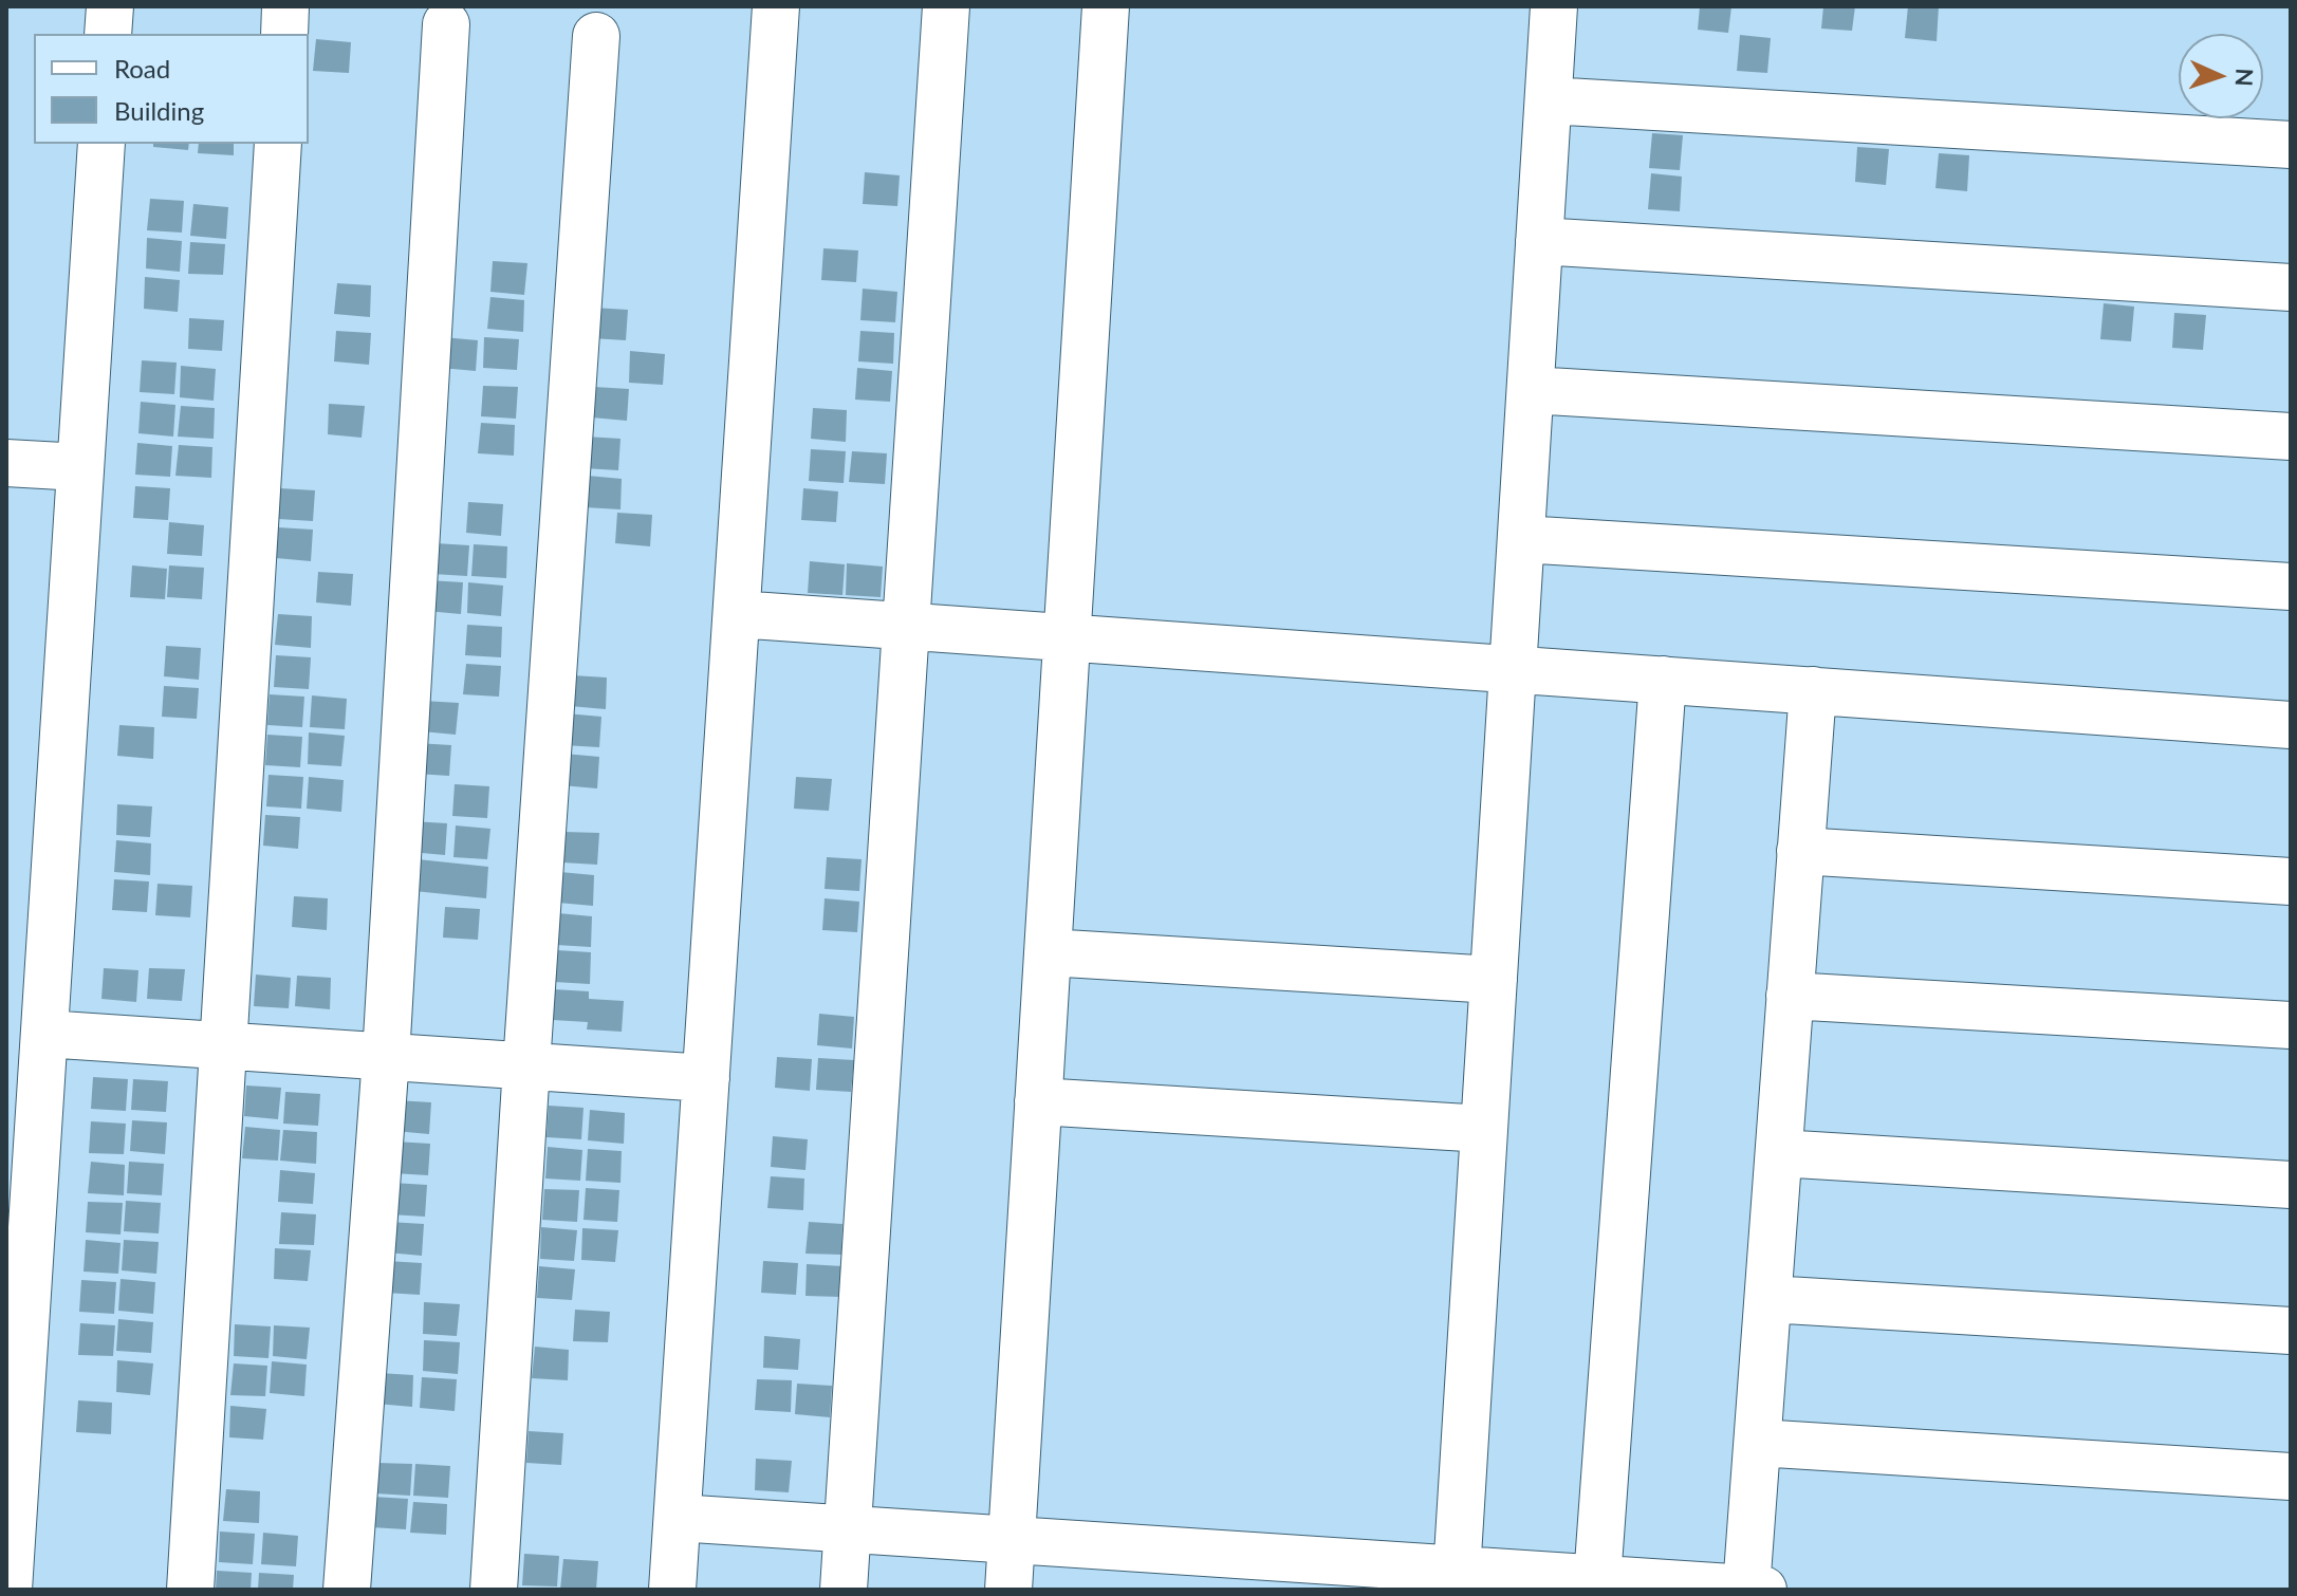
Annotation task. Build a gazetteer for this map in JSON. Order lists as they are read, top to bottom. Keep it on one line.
{"legend":["Road","Building"],"north":"right"}
